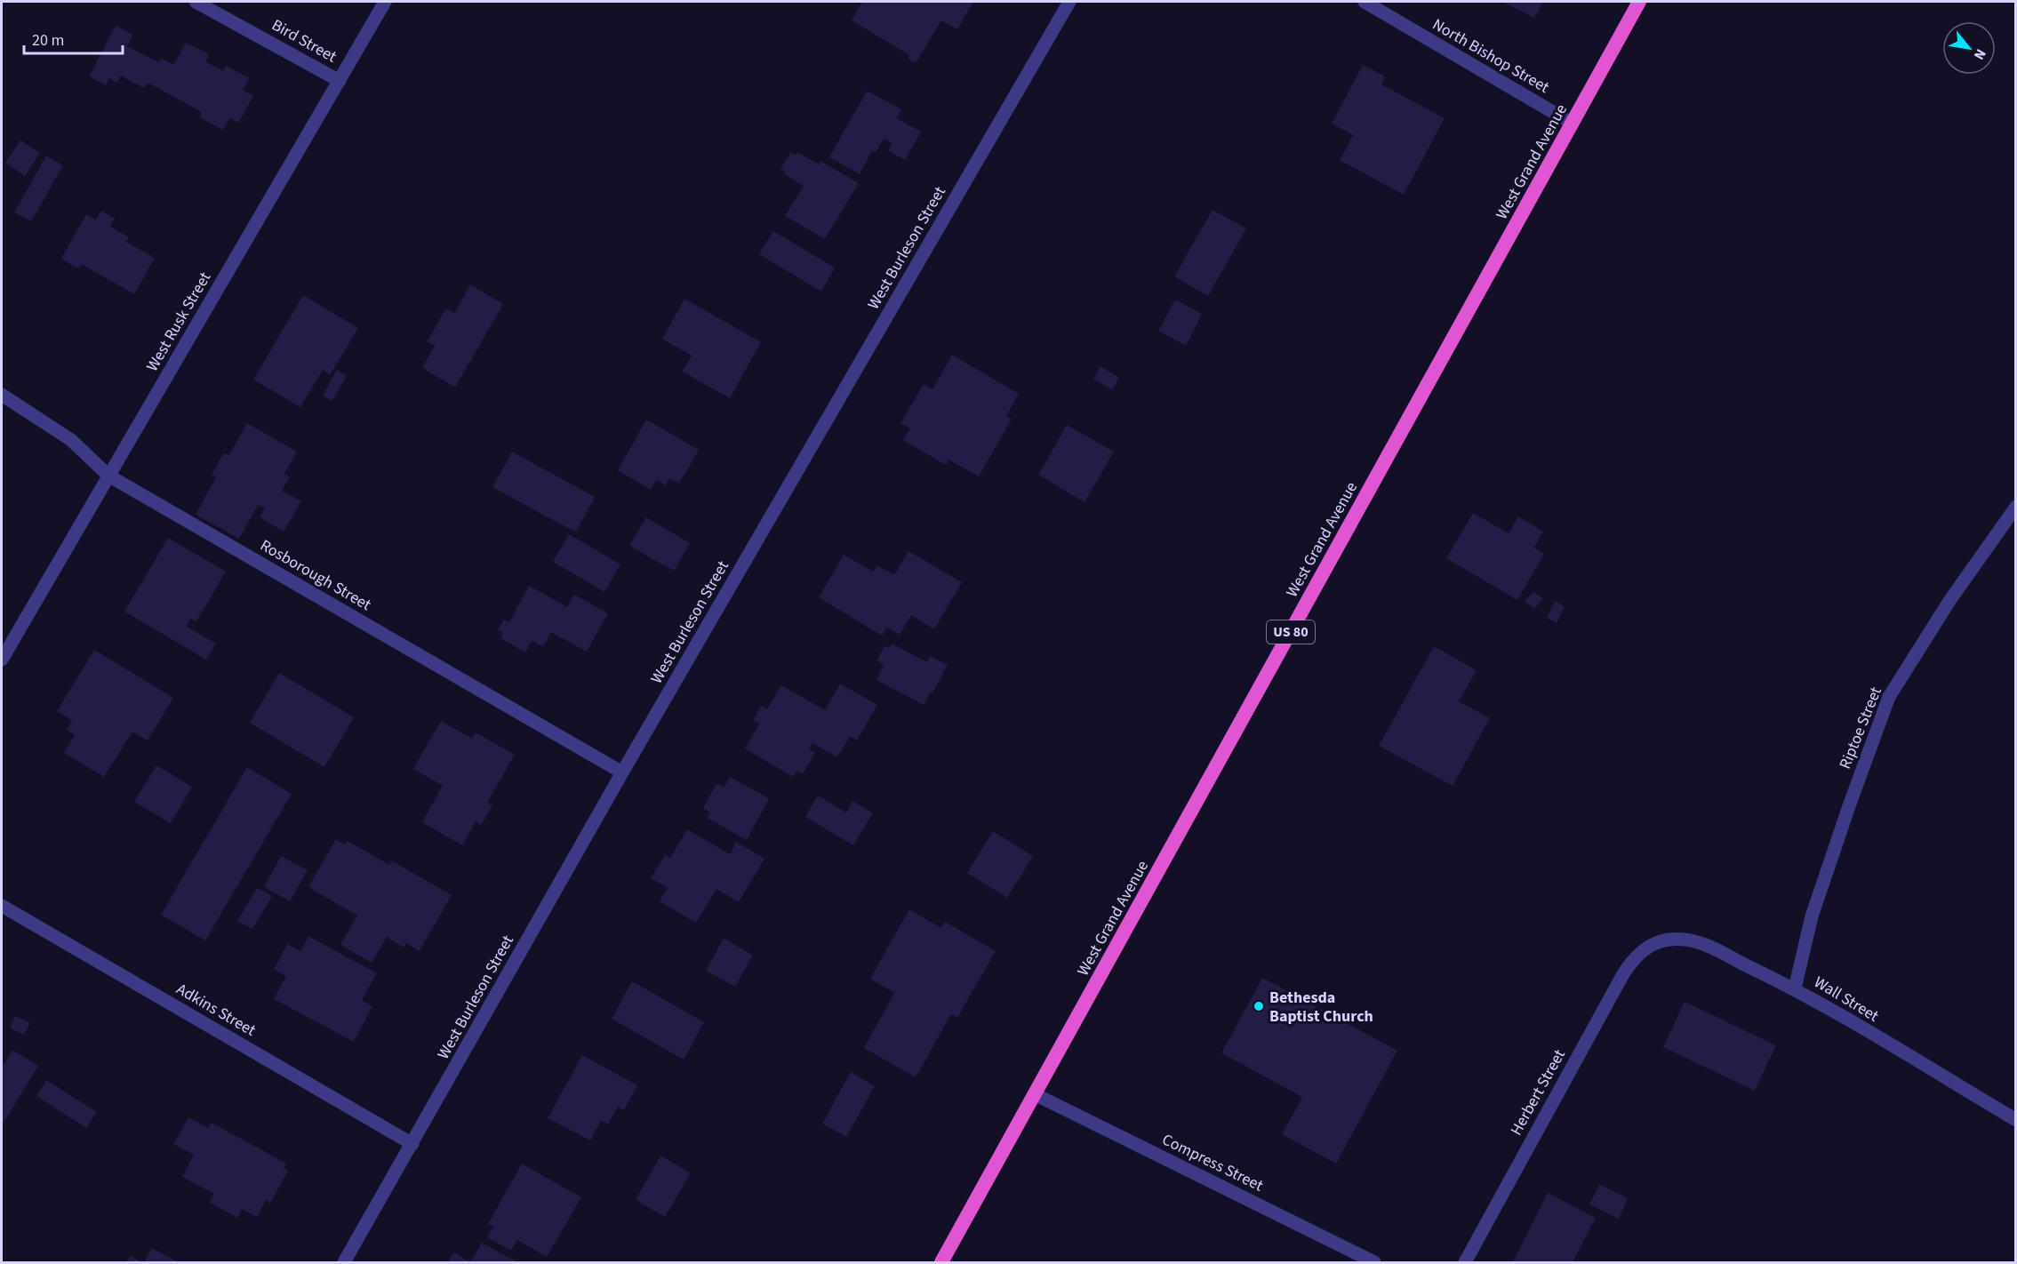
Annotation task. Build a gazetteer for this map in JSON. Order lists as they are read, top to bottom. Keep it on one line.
{"streets":{"highway":["West Grand Avenue","US 80"],"street":["Bird Street","North Bishop Street","West Burleson Street","West Rusk Street","Rosborough Street","Riptoe Street","Wall Street","Adkins Street","Herbert Street","Compress Street"]},"crossings":[["Bird Street","West Rusk Street"],["North Bishop Street","West Grand Avenue"],["West Grand Avenue","Compress Street"],["West Burleson Street","Rosborough Street"],["West Burleson Street","Adkins Street"],["West Rusk Street","Rosborough Street"],["Riptoe Street","Wall Street"],["Wall Street","Herbert Street"]],"places":["Bethesda Baptist Church"],"scale_bar":"20 m","north":"bottom right"}
